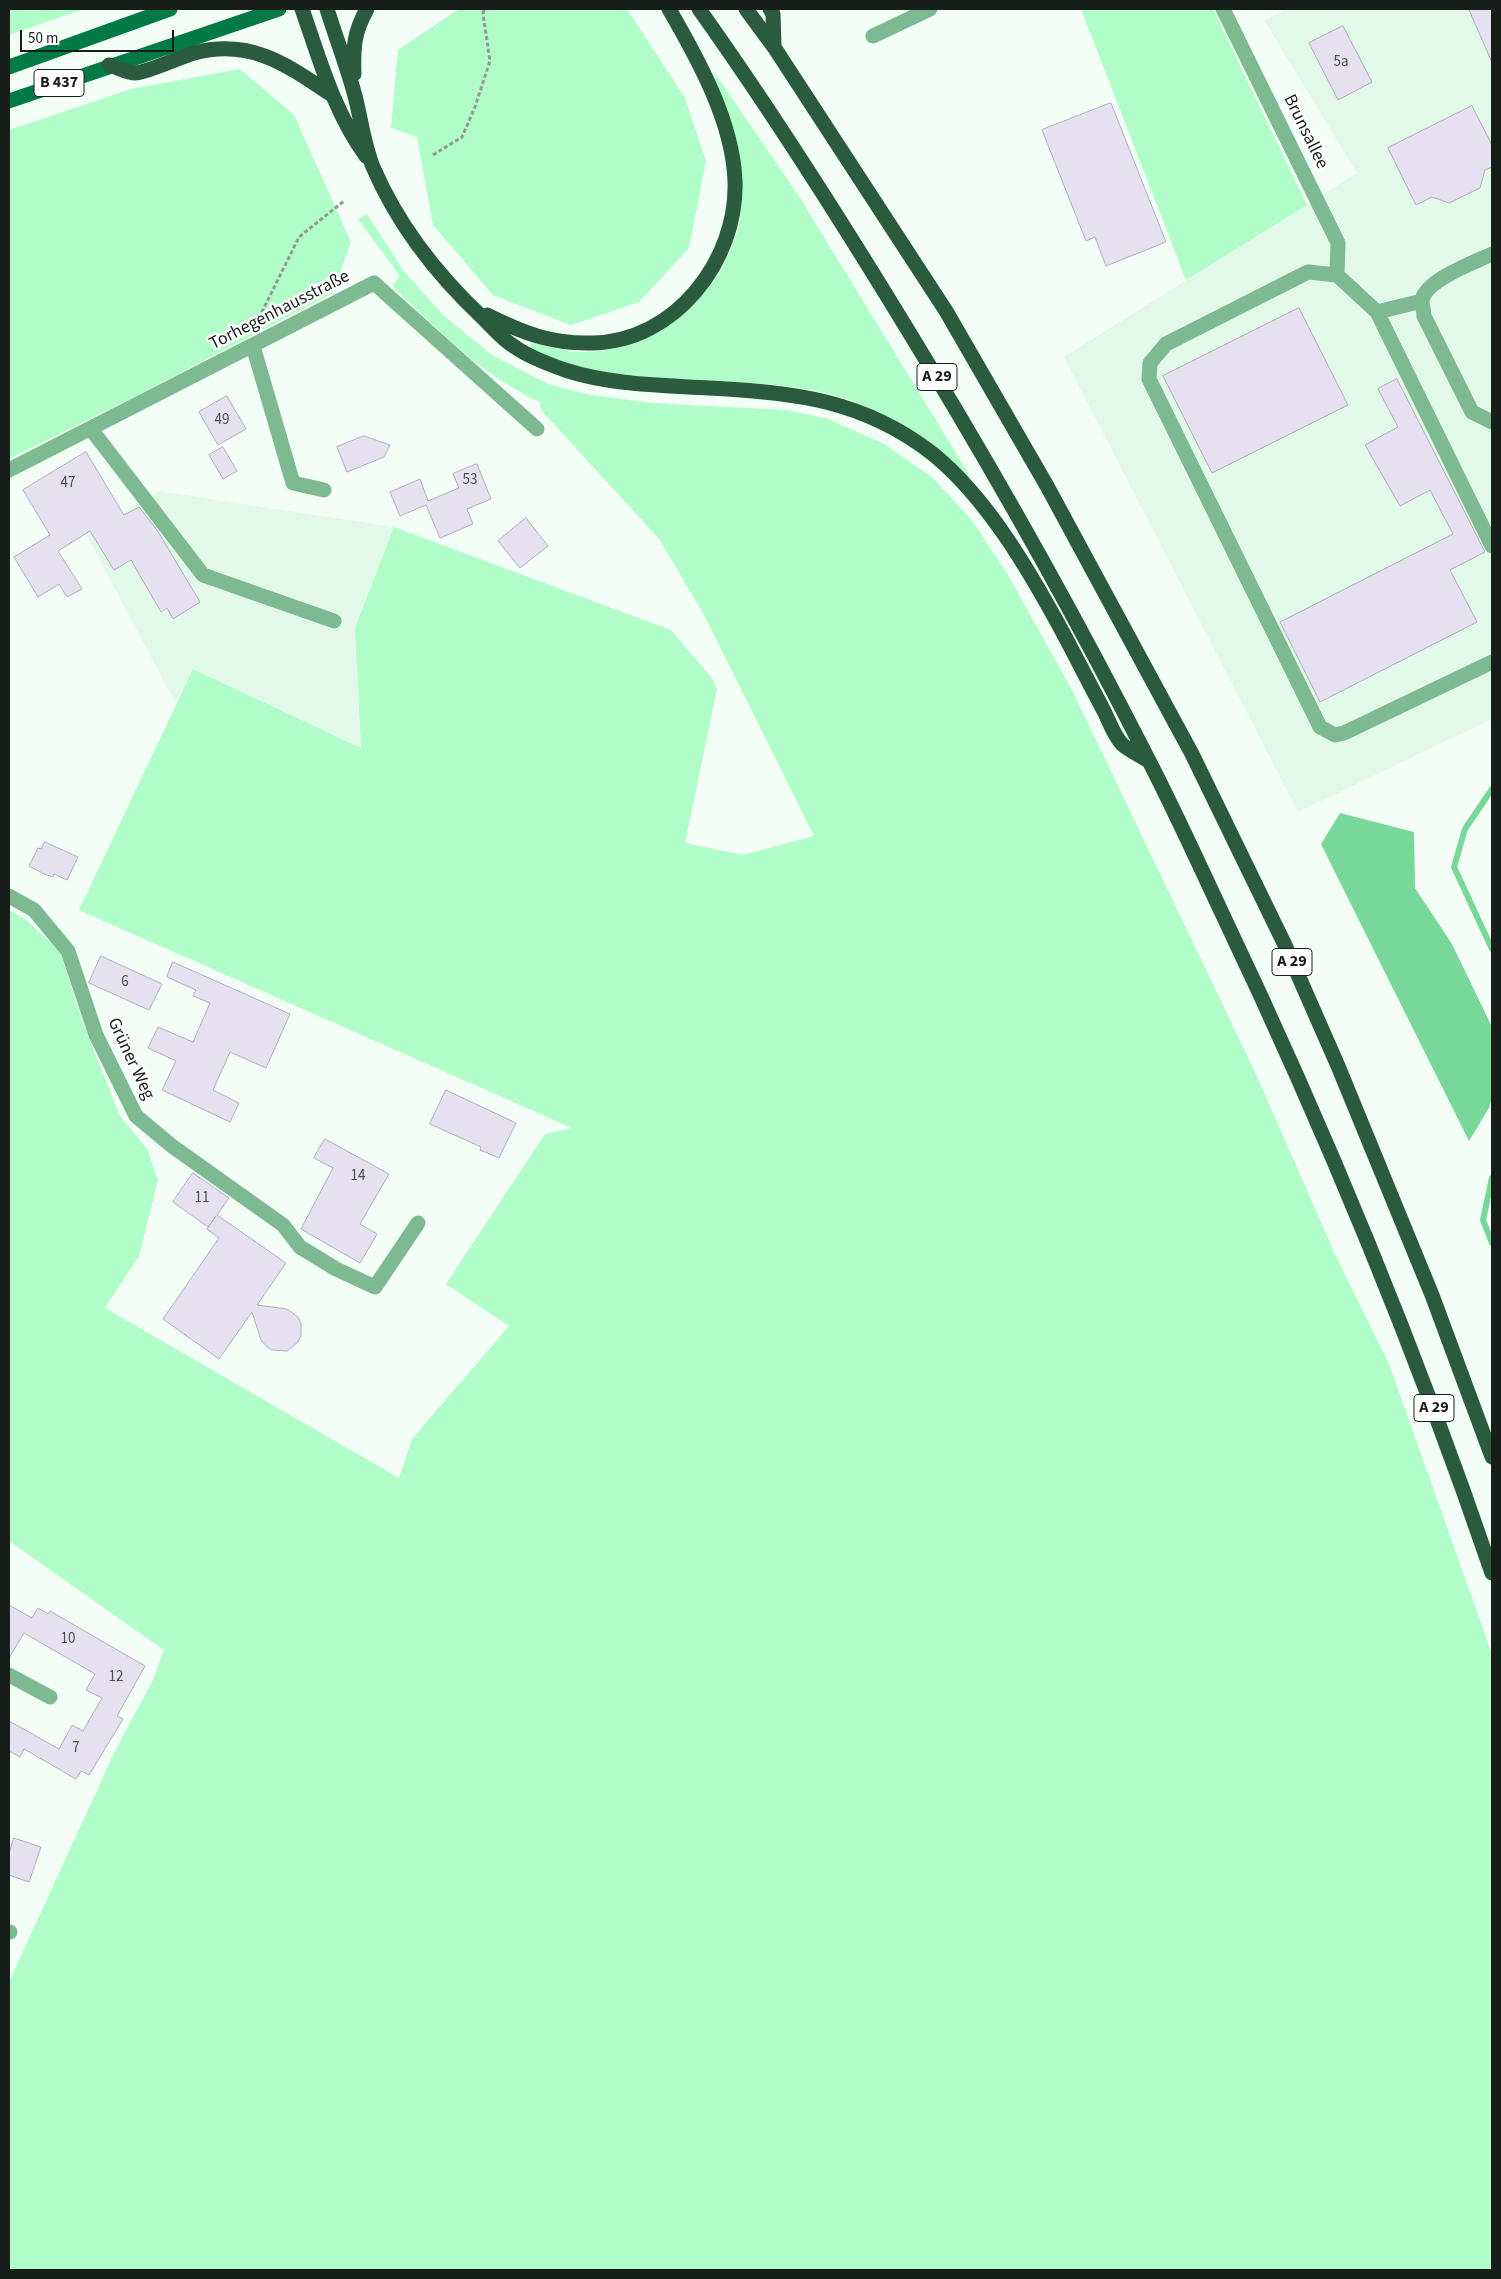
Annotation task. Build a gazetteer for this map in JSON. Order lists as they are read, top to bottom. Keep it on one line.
{"streets":{"highway":["A 29"],"main road":["B 437"],"street":["Brunsallee","Torhegenhausstraße","Grüner Weg"]},"house_numbers":["5a","49","53","47","6","14","11","10","12","7"],"scale_bar":"50 m"}
